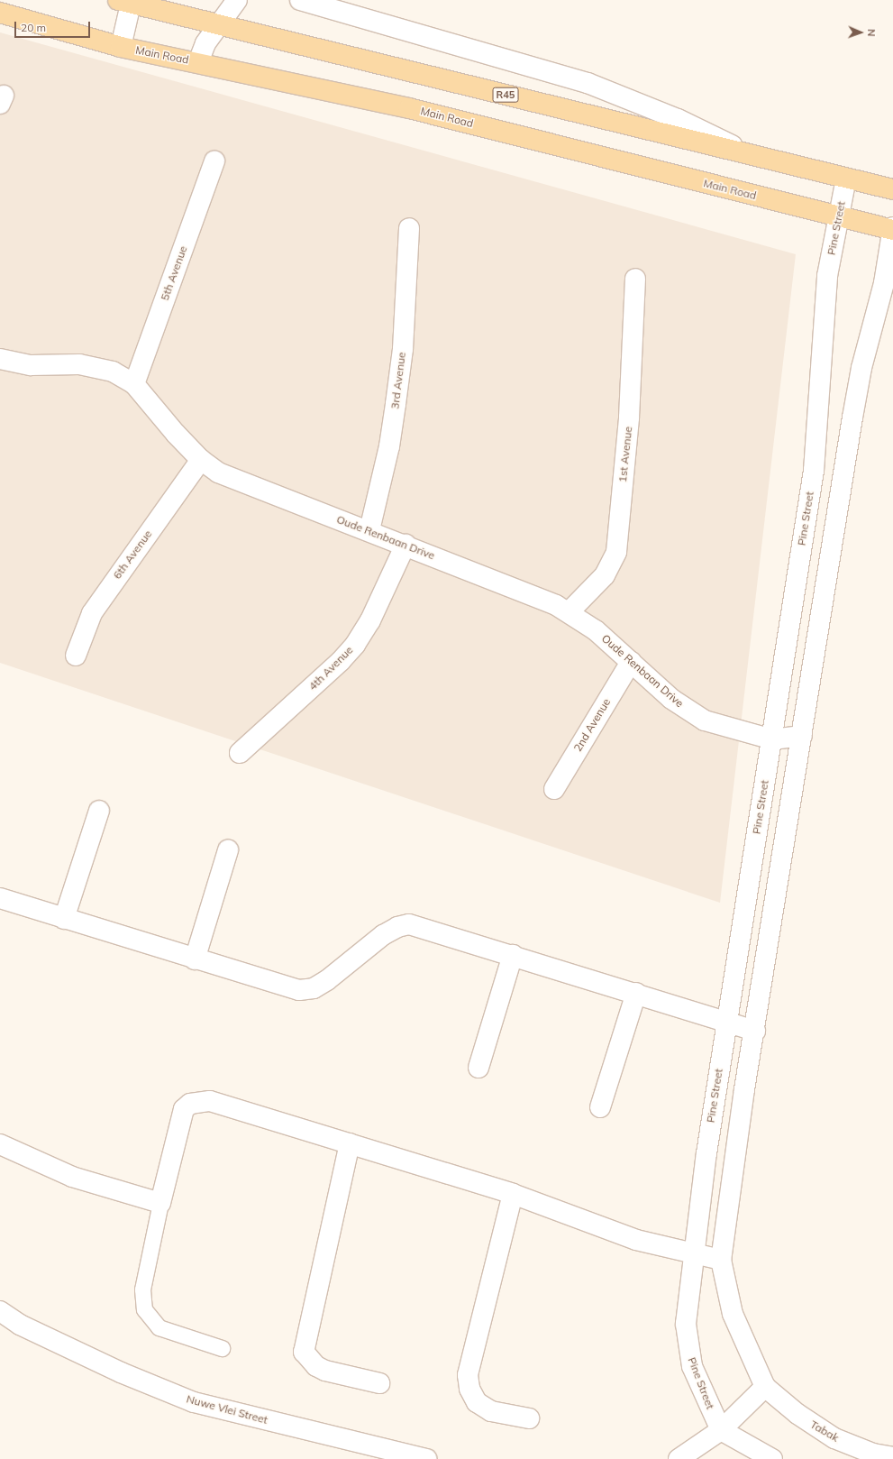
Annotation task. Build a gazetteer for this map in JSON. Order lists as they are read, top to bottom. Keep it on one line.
{"streets":{"main road":["Main Road","R45"],"street":["Pine Street","5th Avenue","3rd Avenue","1st Avenue","Oude Renbaan Drive","6th Avenue","4th Avenue","2nd Avenue","Nuwe Vlei Street","Tabak"]},"crossings":[["Main Road","Pine Street"],["R45","Pine Street"],["Pine Street","Oude Renbaan Drive"],["5th Avenue","Oude Renbaan Drive"],["3rd Avenue","Oude Renbaan Drive"],["1st Avenue","Oude Renbaan Drive"],["Oude Renbaan Drive","6th Avenue"],["Oude Renbaan Drive","4th Avenue"],["Oude Renbaan Drive","2nd Avenue"]],"scale_bar":"20 m","north":"right"}
